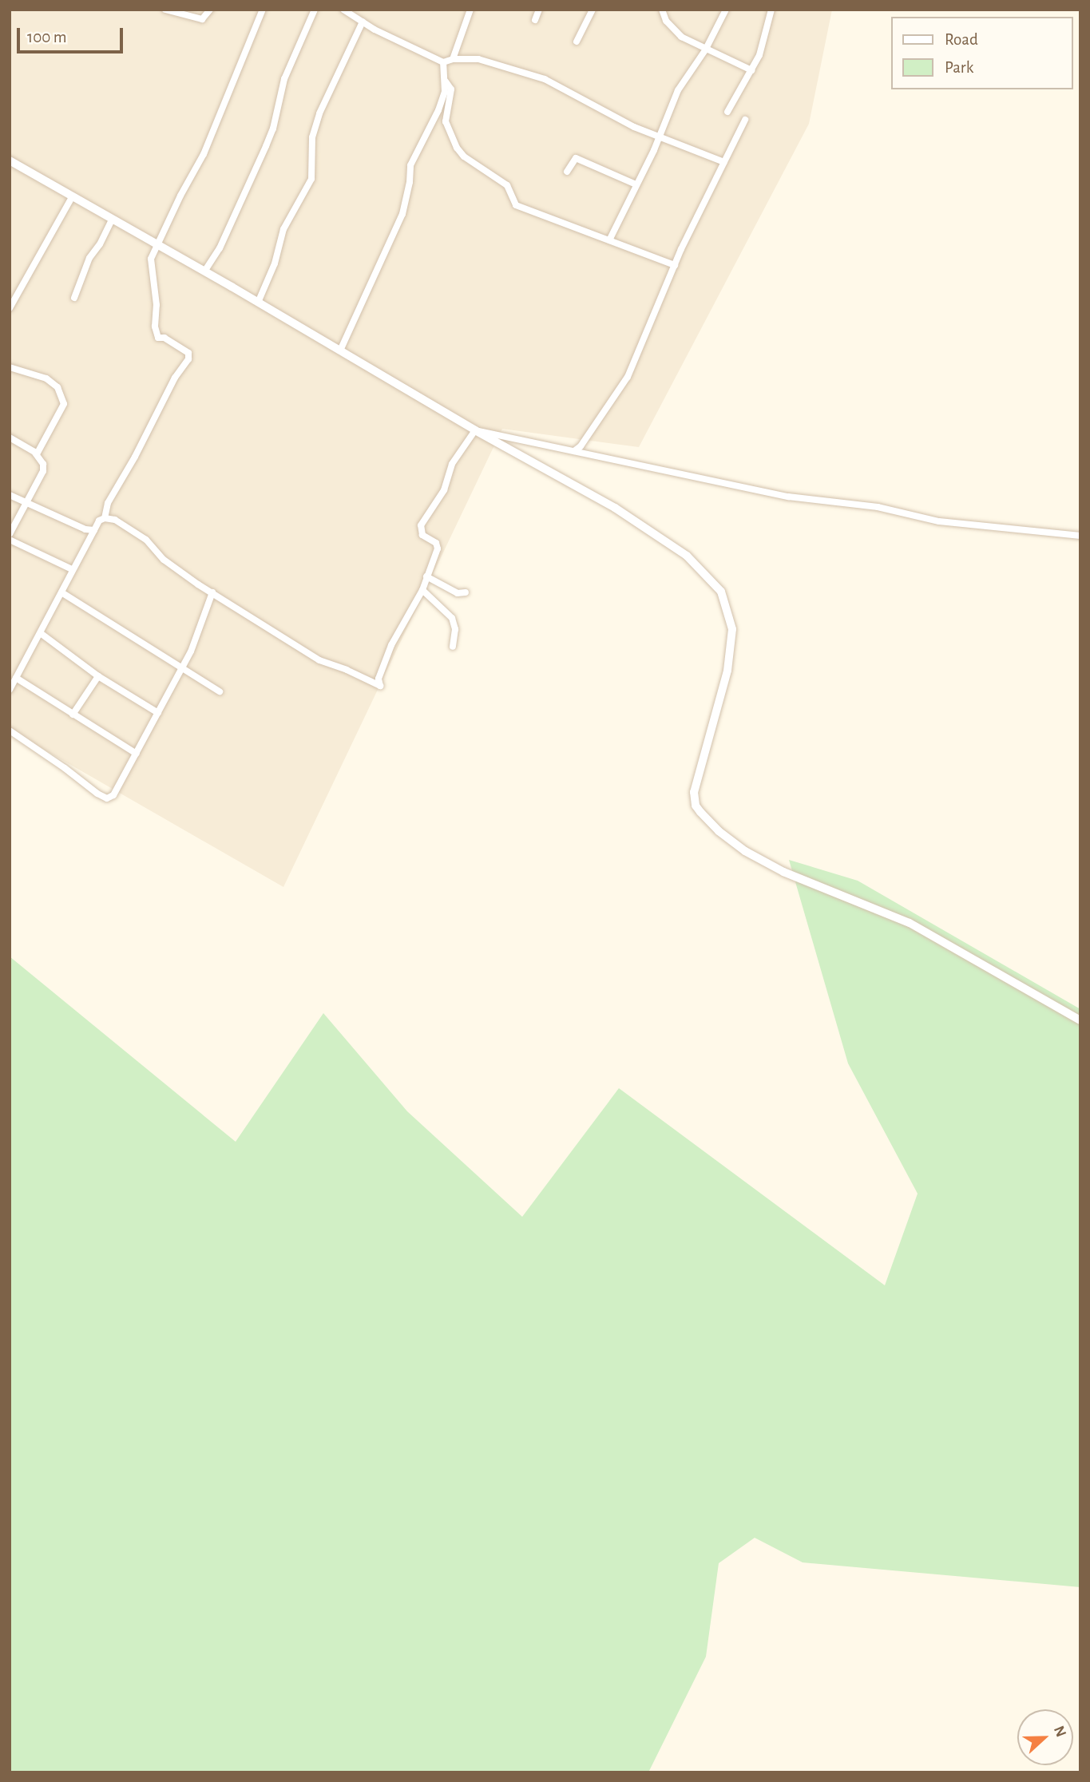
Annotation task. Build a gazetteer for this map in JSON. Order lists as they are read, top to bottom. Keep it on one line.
{"legend":["Road","Park"],"scale_bar":"100 m","north":"right"}
